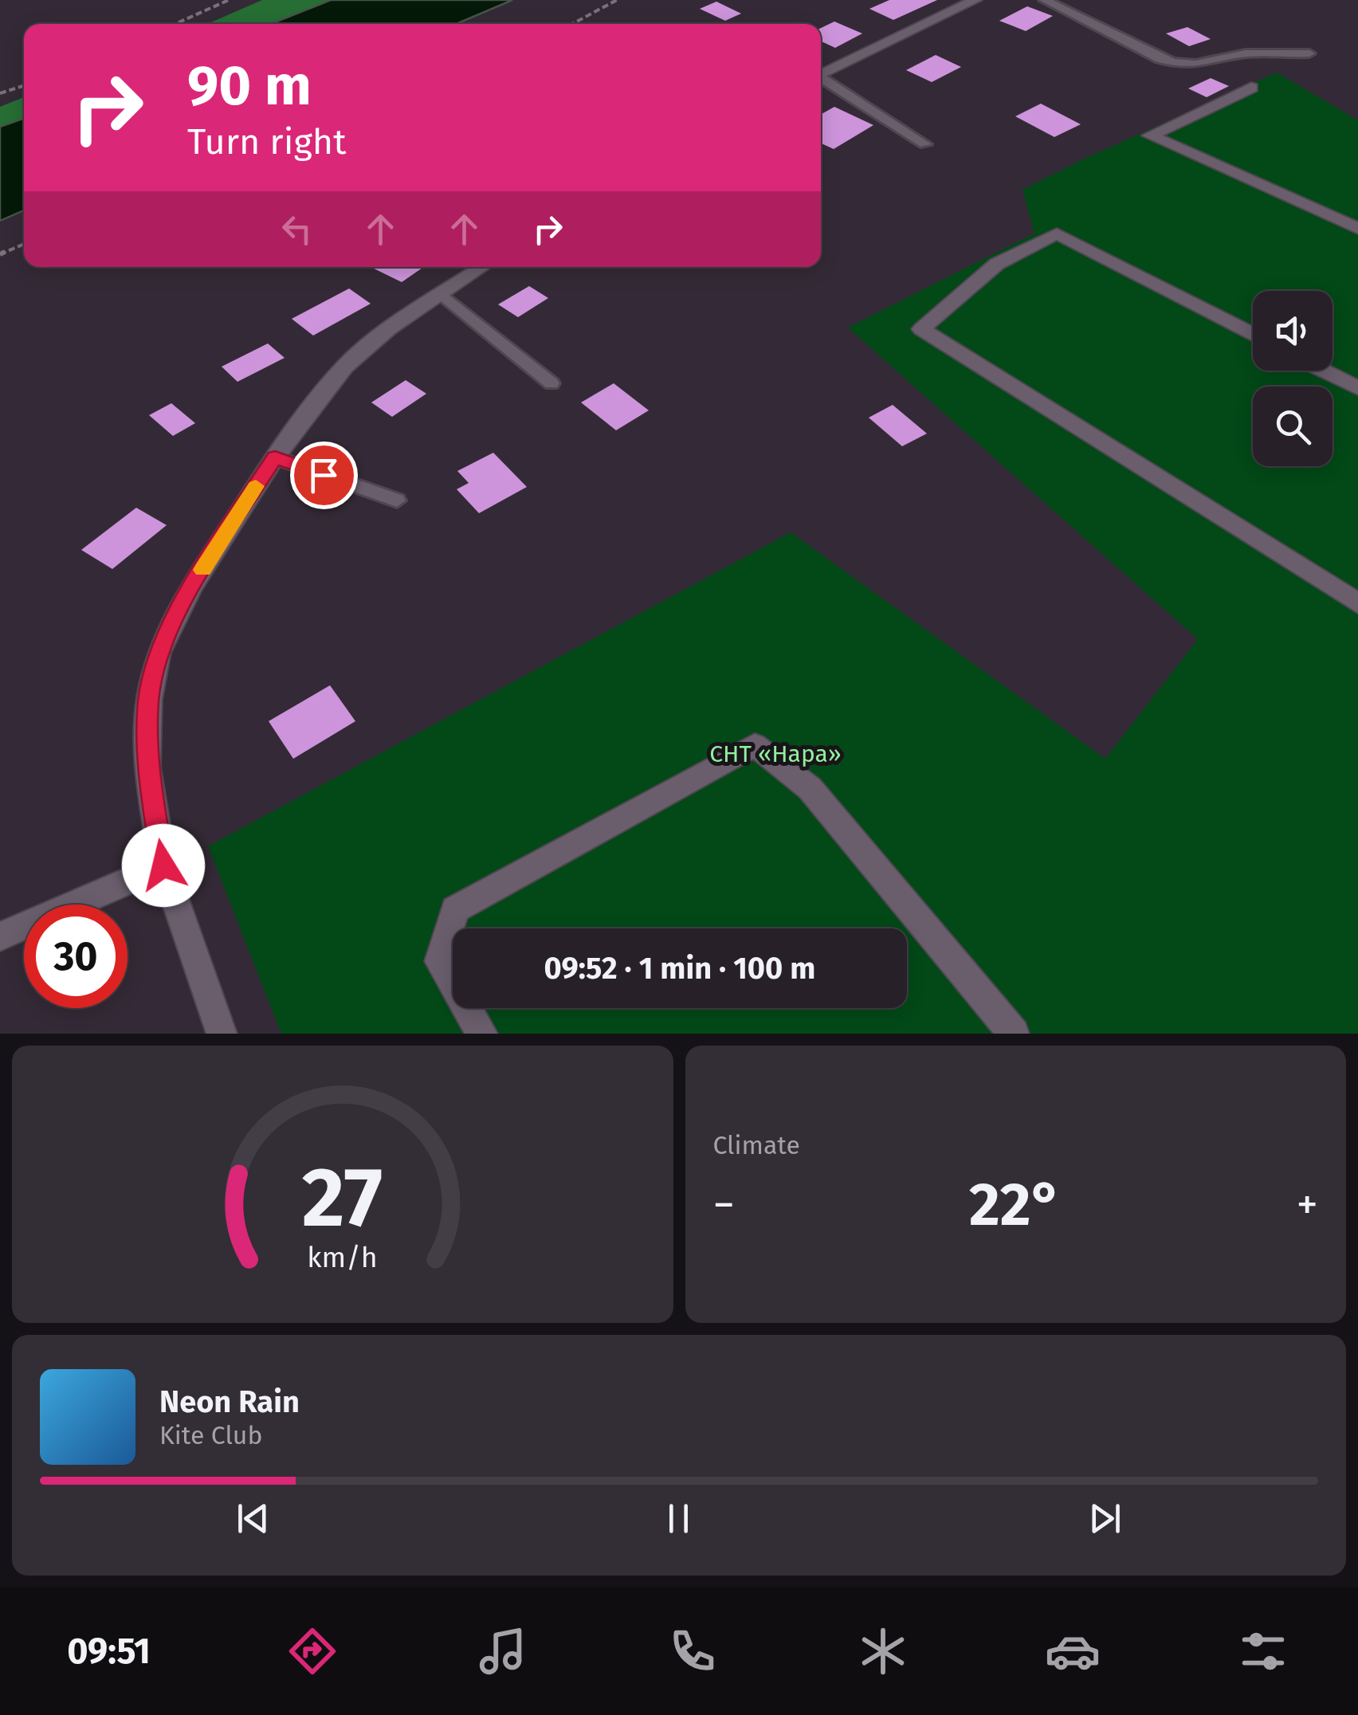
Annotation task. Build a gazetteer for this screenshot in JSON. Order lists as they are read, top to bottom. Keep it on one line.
{"parks":["СНТ «Нара»"],"page":{"turn":["90 m","Turn right"],"limit":"30","trip":"09:52 · 1 min · 100 m","tile":"Climate","heat":["−","22°","+"],"song":["Neon Rain","Kite Club"],"tabs":"09:51","gauge":["27","km/h"]}}
